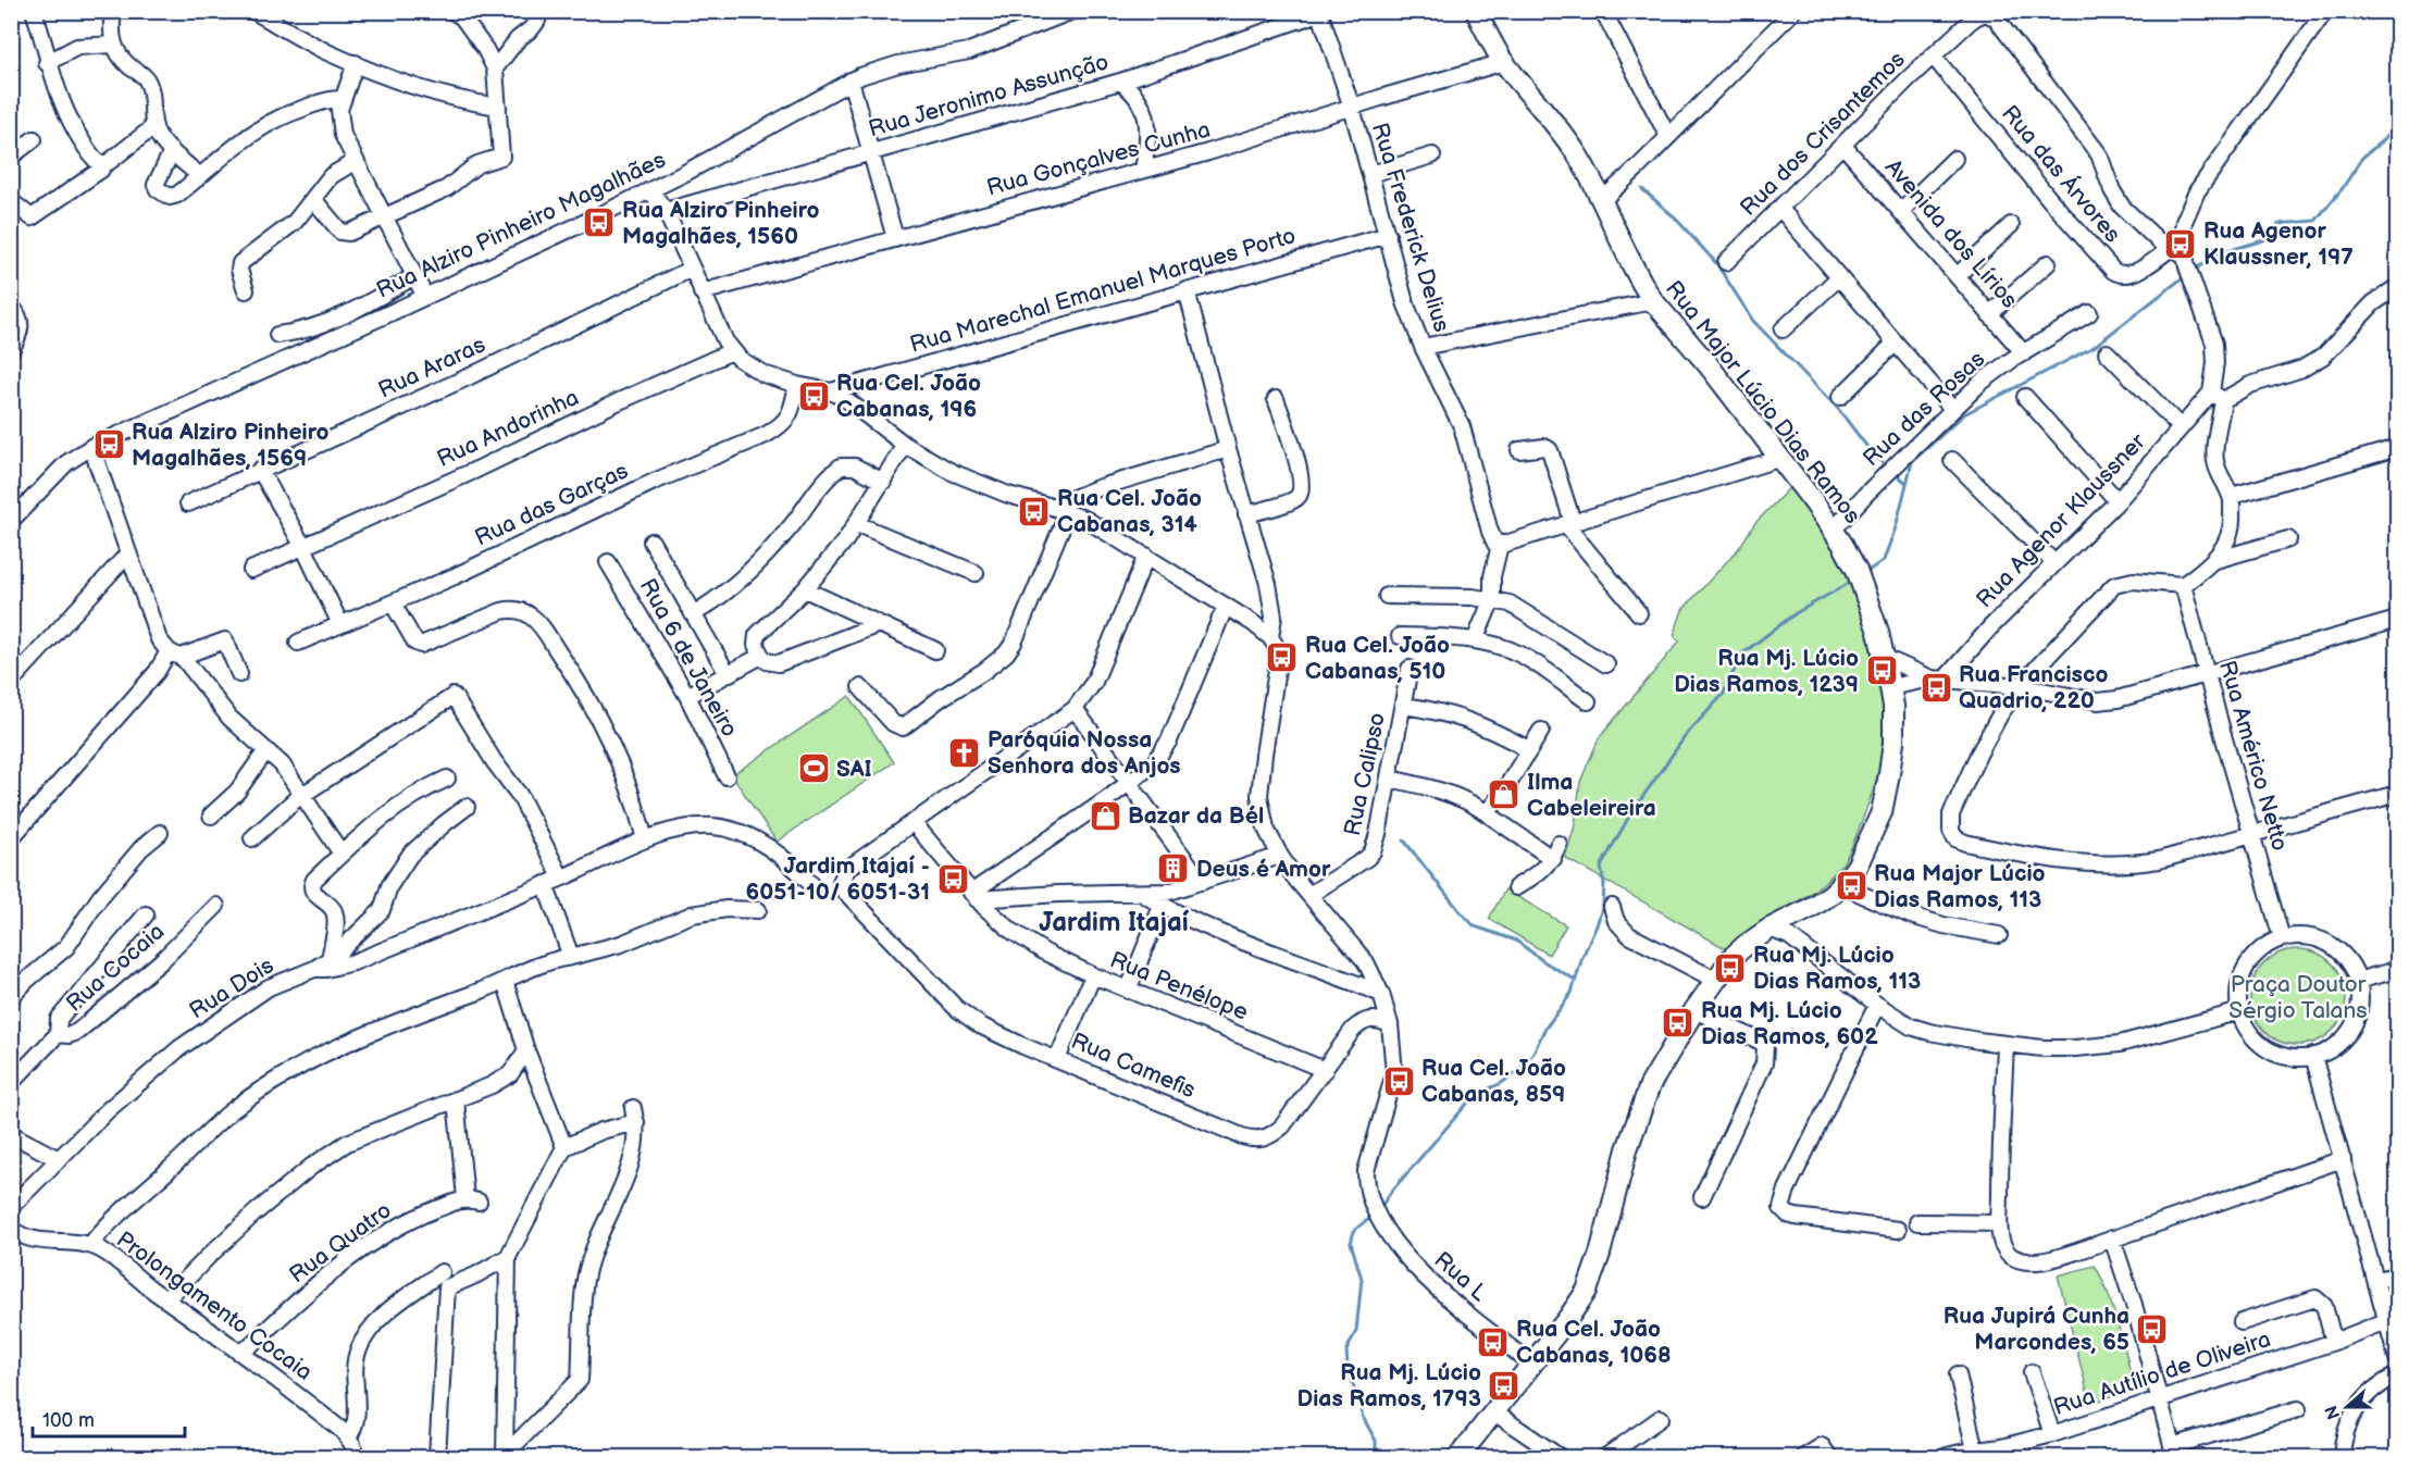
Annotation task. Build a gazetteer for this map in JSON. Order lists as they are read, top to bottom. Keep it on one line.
{"streets":{"main road":["Rua Major Lúcio Dias Ramos"],"street":["Rua Jeronimo Assunção","Rua dos Crisantemos","Rua Gonçalves Cunha","Rua das Árvores","Rua Alziro Pinheiro Magalhães","Rua Frederick Delius","Avenida dos Lírios","Rua Marechal Emanuel Marques Porto","Rua Araras","Rua das Rosas","Rua Andorinha","Rua das Garças","Rua Agenor Klaussner","Rua 6 de Janeiro","Rua Américo Netto","Rua Calipso","Rua Cocaia","Rua Penélope","Rua Dois","Rua Camefis","Rua Quatro","Rua L","Prolongamento Cocaia","Rua Autílio de Oliveira"]},"crossings":[["Rua Jeronimo Assunção","Rua Frederick Delius"],["Rua dos Crisantemos","Rua das Árvores"],["Rua dos Crisantemos","Avenida dos Lírios"],["Rua Gonçalves Cunha","Rua Frederick Delius"],["Rua Gonçalves Cunha","Rua Major Lúcio Dias Ramos"],["Rua Frederick Delius","Rua Marechal Emanuel Marques Porto"],["Avenida dos Lírios","Rua das Rosas"],["Rua Major Lúcio Dias Ramos","Rua das Rosas"],["Rua Major Lúcio Dias Ramos","Rua L"],["Rua Penélope","Rua Camefis"],["Rua Camefis","Rua L"],["Rua Quatro","Prolongamento Cocaia"]],"districts":["Jardim Itajaí"],"parks":["Praça Doutor Sérgio Talans"],"places":{"bus stop":["Rua Alziro Pinheiro Magalhães, 1560","Rua Agenor Klaussner, 197","Rua Cel. João Cabanas, 196","Rua Alziro Pinheiro Magalhães, 1569","Rua Cel. João Cabanas, 314","Rua Cel. João Cabanas, 510","Rua Mj. Lúcio Dias Ramos, 1239","Rua Francisco Quadrio, 220","Jardim Itajaí - 6051-10/ 6051-31","Rua Major Lúcio Dias Ramos, 113","Rua Mj. Lúcio Dias Ramos, 113","Rua Mj. Lúcio Dias Ramos, 602","Rua Cel. João Cabanas, 859","Rua Jupirá Cunha Marcondes, 65","Rua Cel. João Cabanas, 1068","Rua Mj. Lúcio Dias Ramos, 1793"],"church":["Paróquia Nossa Senhora dos Anjos"],"sports":["SAI"],"shop":["Ilma Cabeleireira","Bazar da Bél"],"building":["Deus é Amor"]},"scale_bar":"100 m","north":"left"}
